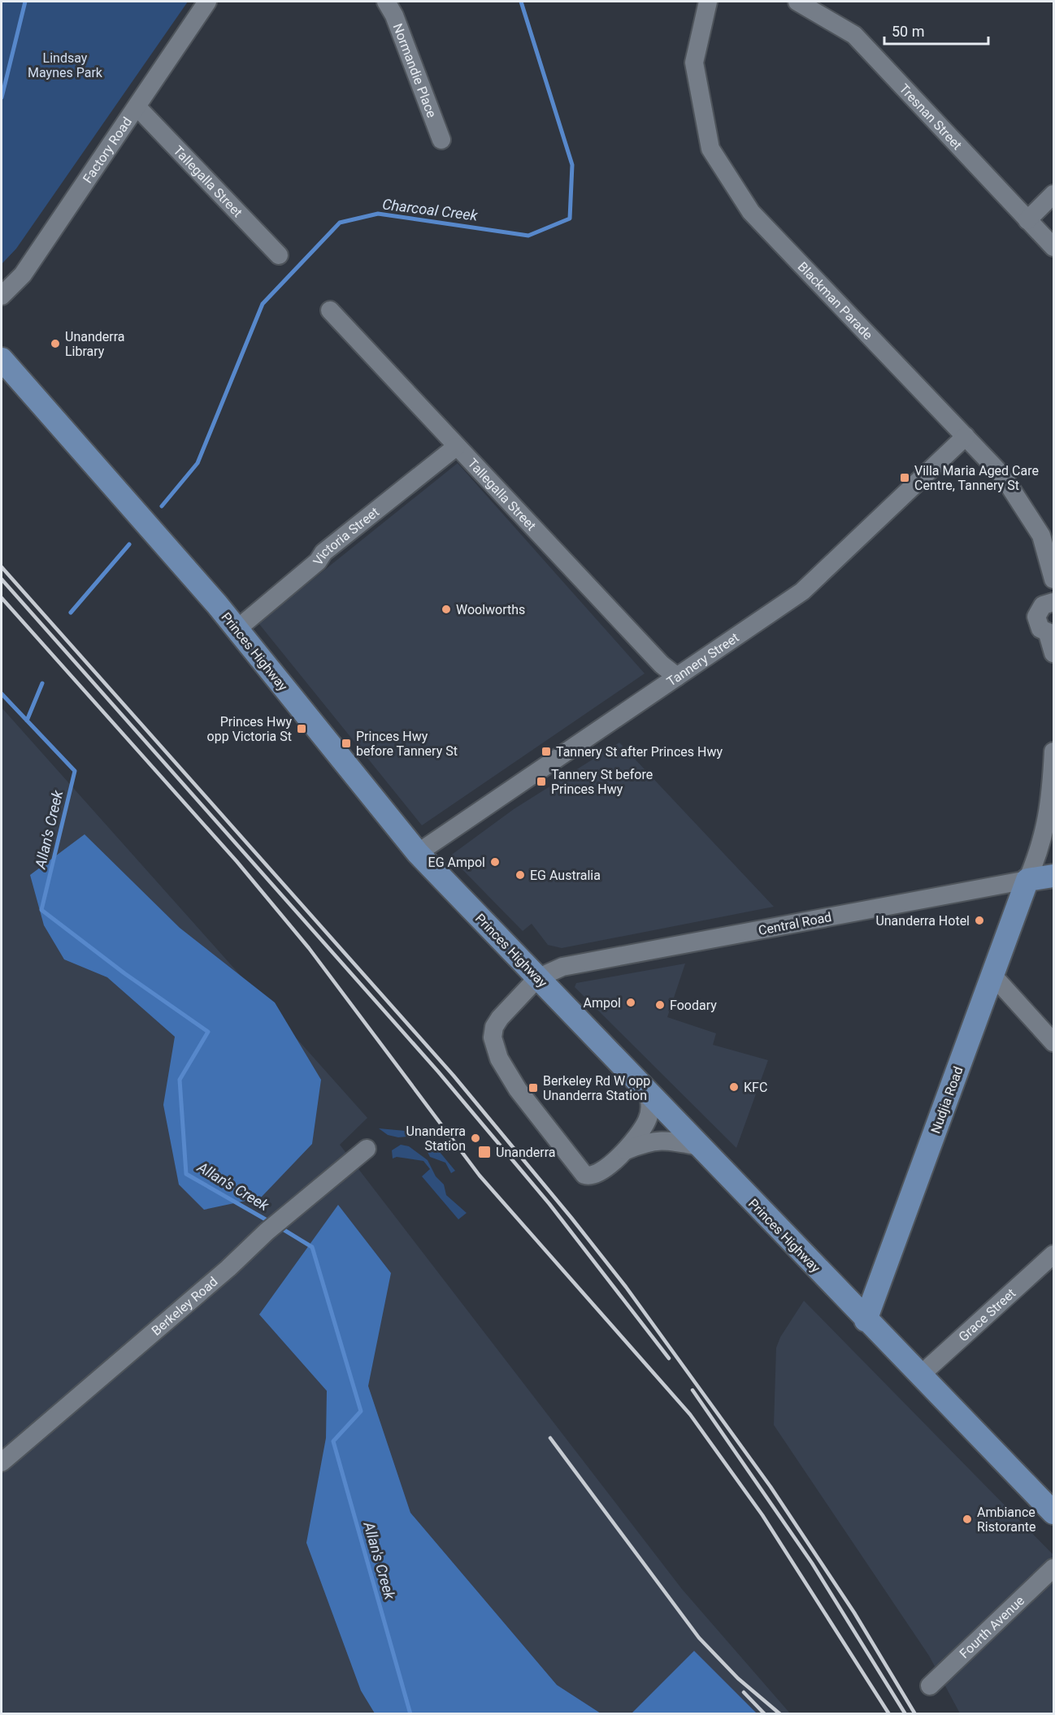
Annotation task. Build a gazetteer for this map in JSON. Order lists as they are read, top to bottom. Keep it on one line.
{"streets":{"main road":["Princes Highway","Central Road","Nudjia Road"],"street":["Normandie Place","Tresnan Street","Factory Road","Tallegalla Street","Blackman Parade","Victoria Street","Tannery Street","Berkeley Road","Grace Street","Fourth Avenue"]},"crossings":[["Factory Road","Tallegalla Street"],["Tallegalla Street","Victoria Street"],["Tallegalla Street","Tannery Street"],["Blackman Parade","Tannery Street"],["Victoria Street","Princes Highway"],["Princes Highway","Tannery Street"],["Princes Highway","Central Road"],["Princes Highway","Nudjia Road"],["Princes Highway","Grace Street"],["Central Road","Nudjia Road"]],"water":["Charcoal Creek","Allan's Creek"],"parks":["Lindsay Maynes Park"],"places":{"other":["Unanderra Library","Woolworths","EG Ampol","EG Australia","Unanderra Hotel","Ampol","Foodary","KFC","Unanderra Station","Ambiance Ristorante"],"transit":["Villa Maria Aged Care Centre, Tannery St","Princes Hwy opp Victoria St","Princes Hwy before Tannery St","Tannery St after Princes Hwy","Tannery St before Princes Hwy","Berkeley Rd W opp Unanderra Station","Unanderra"]},"scale_bar":"50 m"}
